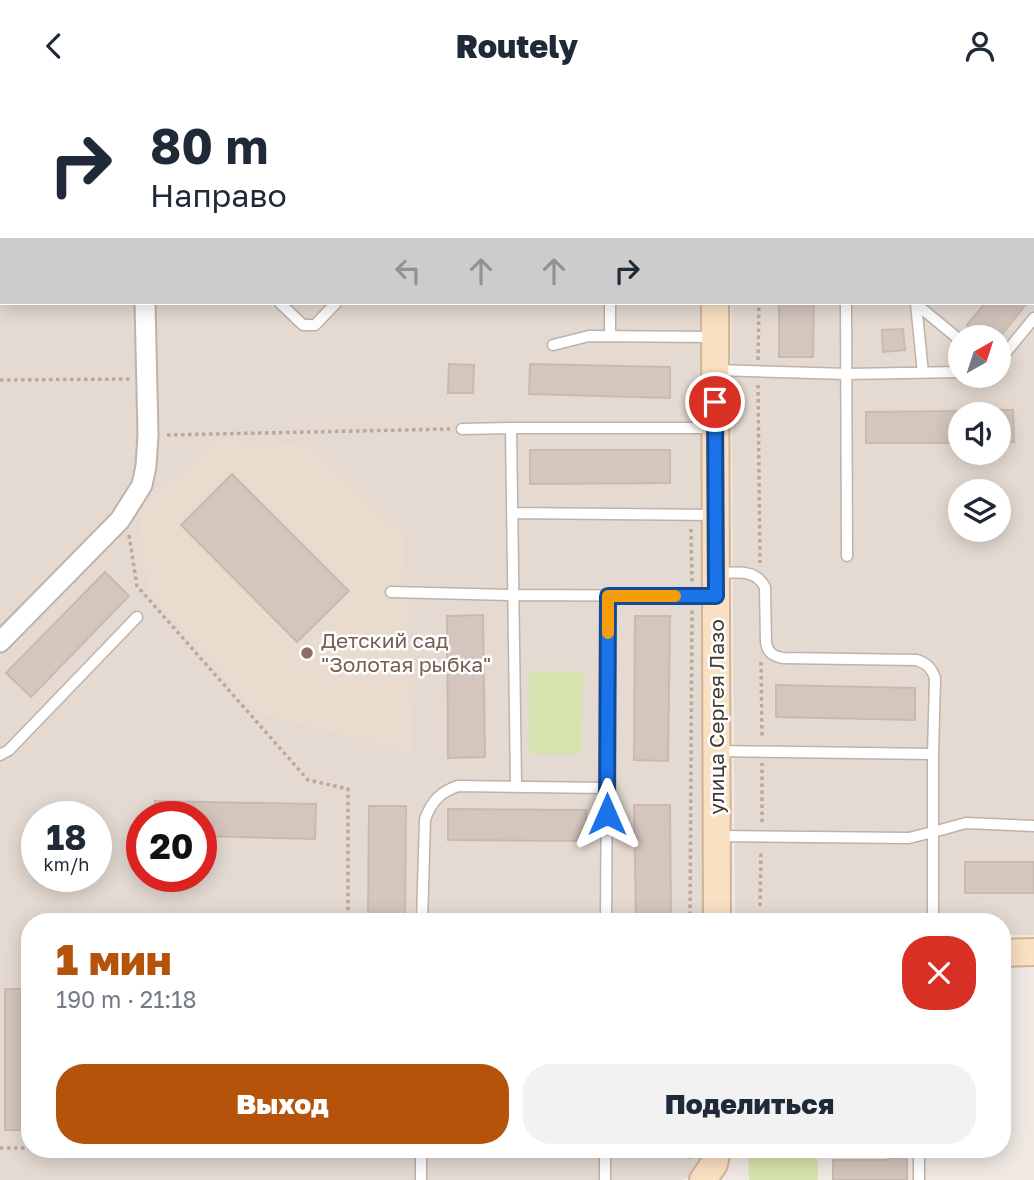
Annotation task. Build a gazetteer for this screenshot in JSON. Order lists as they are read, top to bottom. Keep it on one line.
{"streets":{"street":["улица Сергея Лазо"]},"places":["Детский сад \"Золотая рыбка\""],"north":"top right","page":{"header":"Routely","turn":["80 m","Направо"],"speed":"18 km/h","limit":"20","heading":["1 мин","190 m · 21:18"],"buttons":["Выход","Поделиться"]}}
